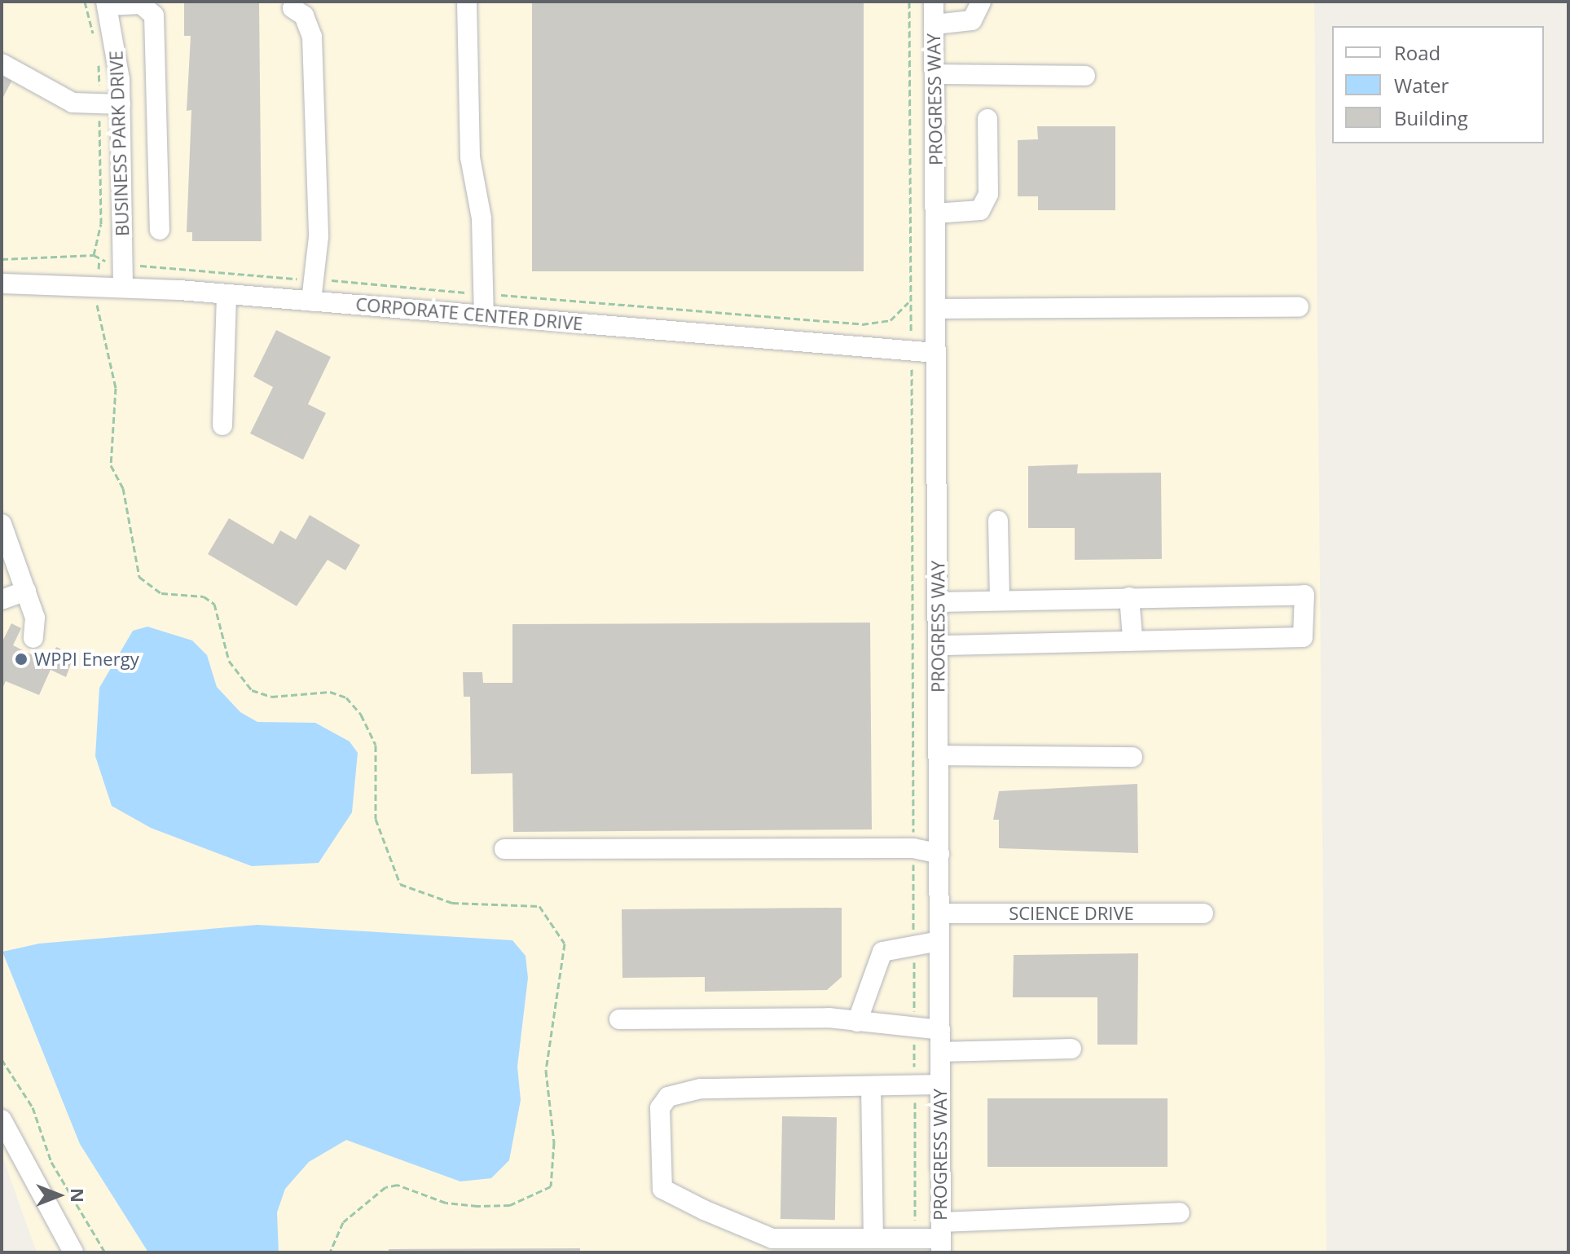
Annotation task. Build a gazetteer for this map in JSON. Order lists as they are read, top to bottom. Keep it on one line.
{"streets":{"street":["PROGRESS WAY","BUSINESS PARK DRIVE","CORPORATE CENTER DRIVE","SCIENCE DRIVE"]},"crossings":[["PROGRESS WAY","CORPORATE CENTER DRIVE"],["PROGRESS WAY","SCIENCE DRIVE"],["BUSINESS PARK DRIVE","CORPORATE CENTER DRIVE"]],"places":["WPPI Energy"],"legend":["Road","Water","Building"],"north":"right"}
